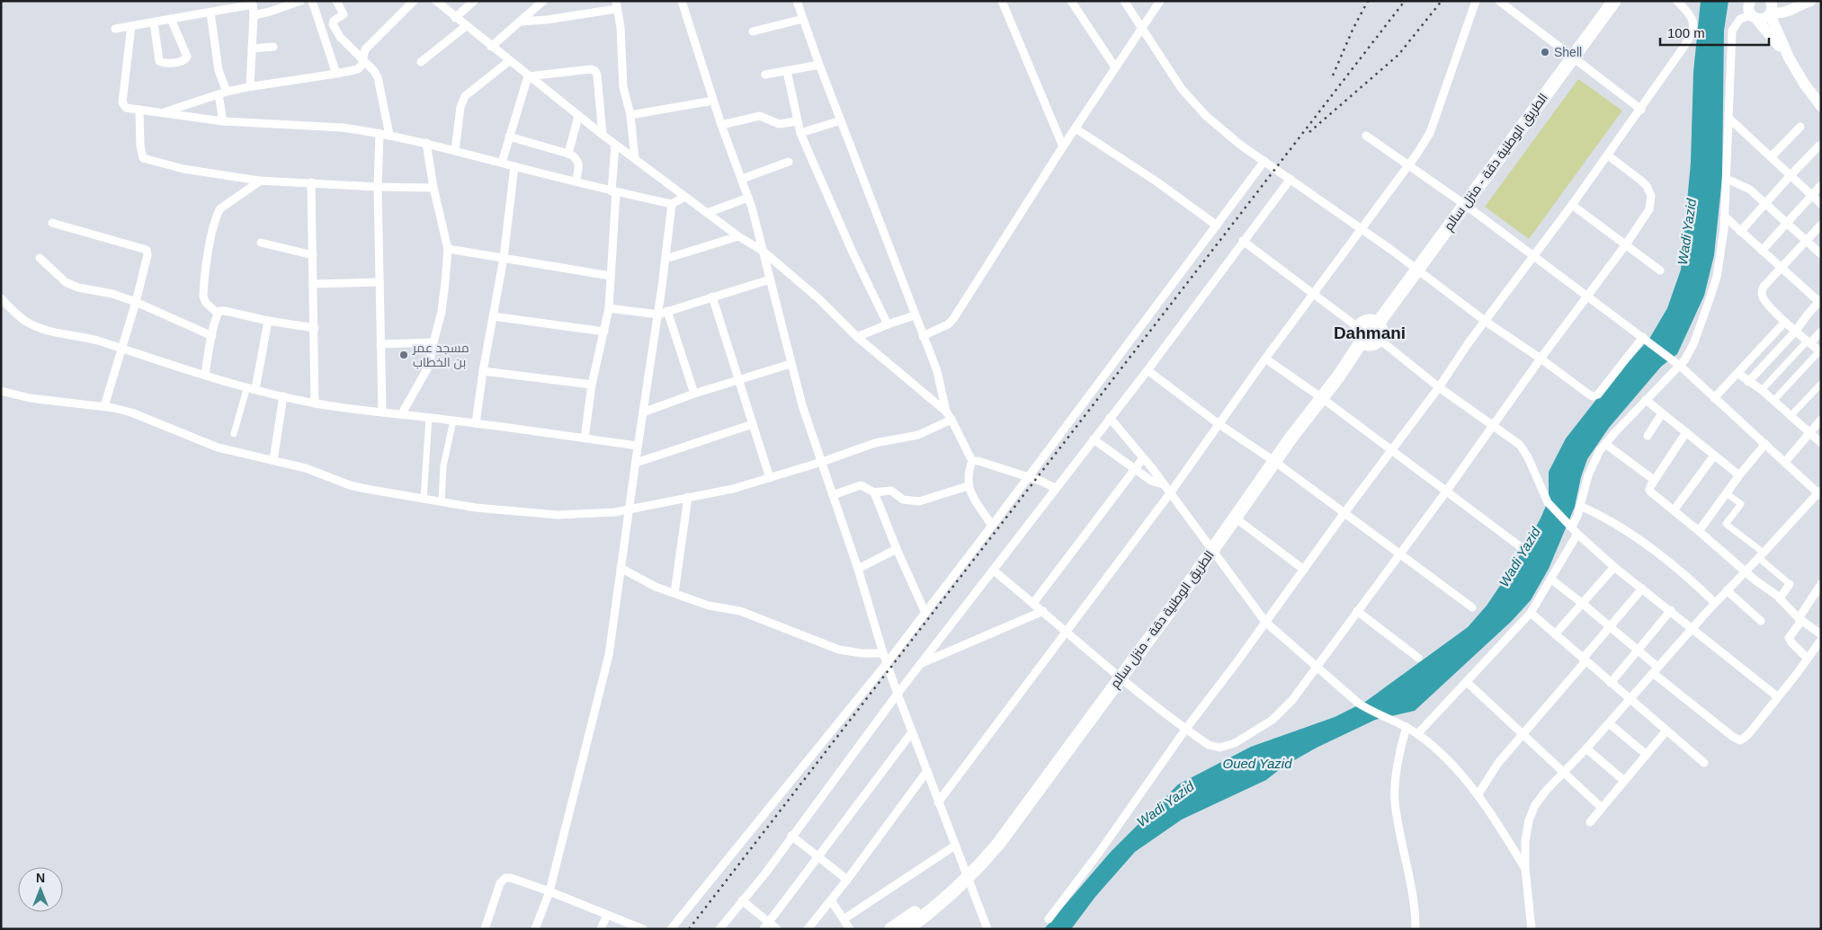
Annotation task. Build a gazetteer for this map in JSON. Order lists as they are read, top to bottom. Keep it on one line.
{"streets":{"main road":["الطريق الوطنية دقة - منزل سالم"]},"districts":["Dahmani"],"water":["Wadi Yazid","Oued Yazid"],"places":["Shell","مسجد عمر بن الخطاب"],"scale_bar":"100 m","north":"top"}
